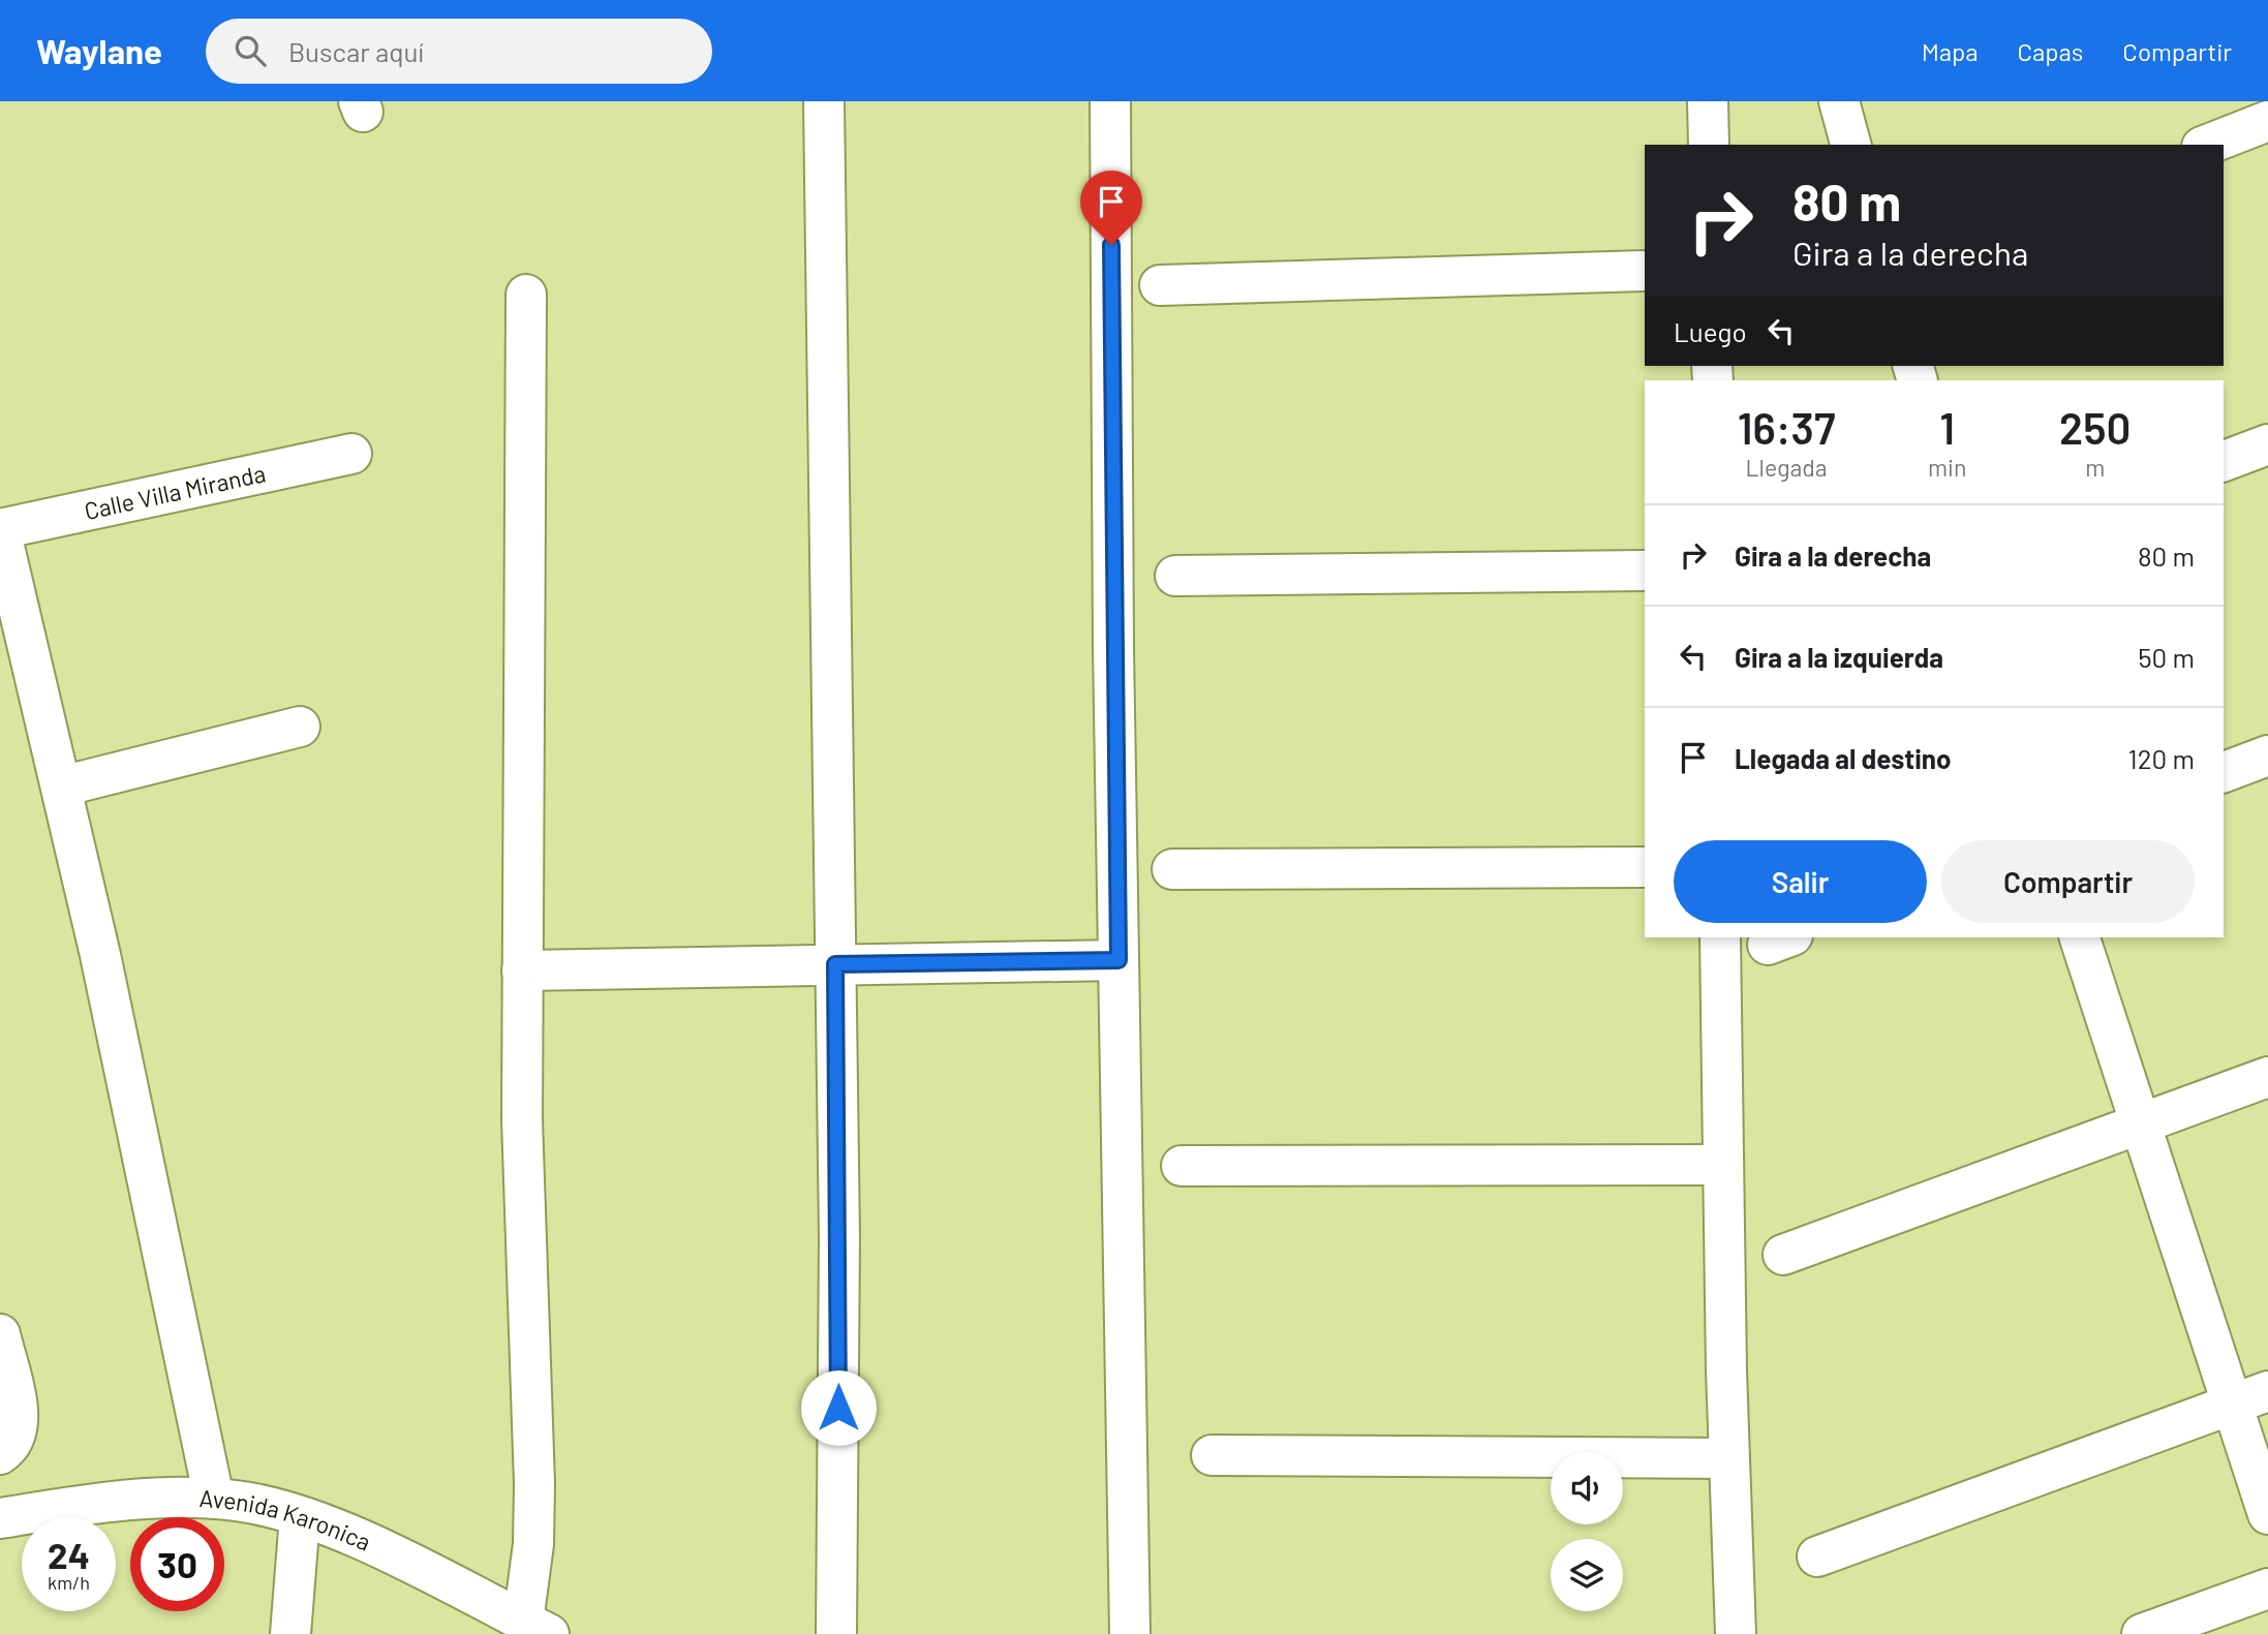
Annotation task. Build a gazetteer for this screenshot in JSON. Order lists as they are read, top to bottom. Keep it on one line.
{"streets":{"street":["Calle Villa Miranda","Avenida Karonica"]},"page":{"header":"Waylane","search":"Buscar aquí","nav":["Mapa","Capas","Compartir"],"turn":["80 m","Gira a la derecha"],"then":"Luego","eta":["16:37","Llegada","1","min","250","m"],"list":[{"name":"Gira a la derecha","value":"80 m"},{"name":"Gira a la izquierda","value":"50 m"},{"name":"Llegada al destino","value":"120 m"}],"buttons":["Salir","Compartir"],"speed":"24 km/h","limit":"30"}}
